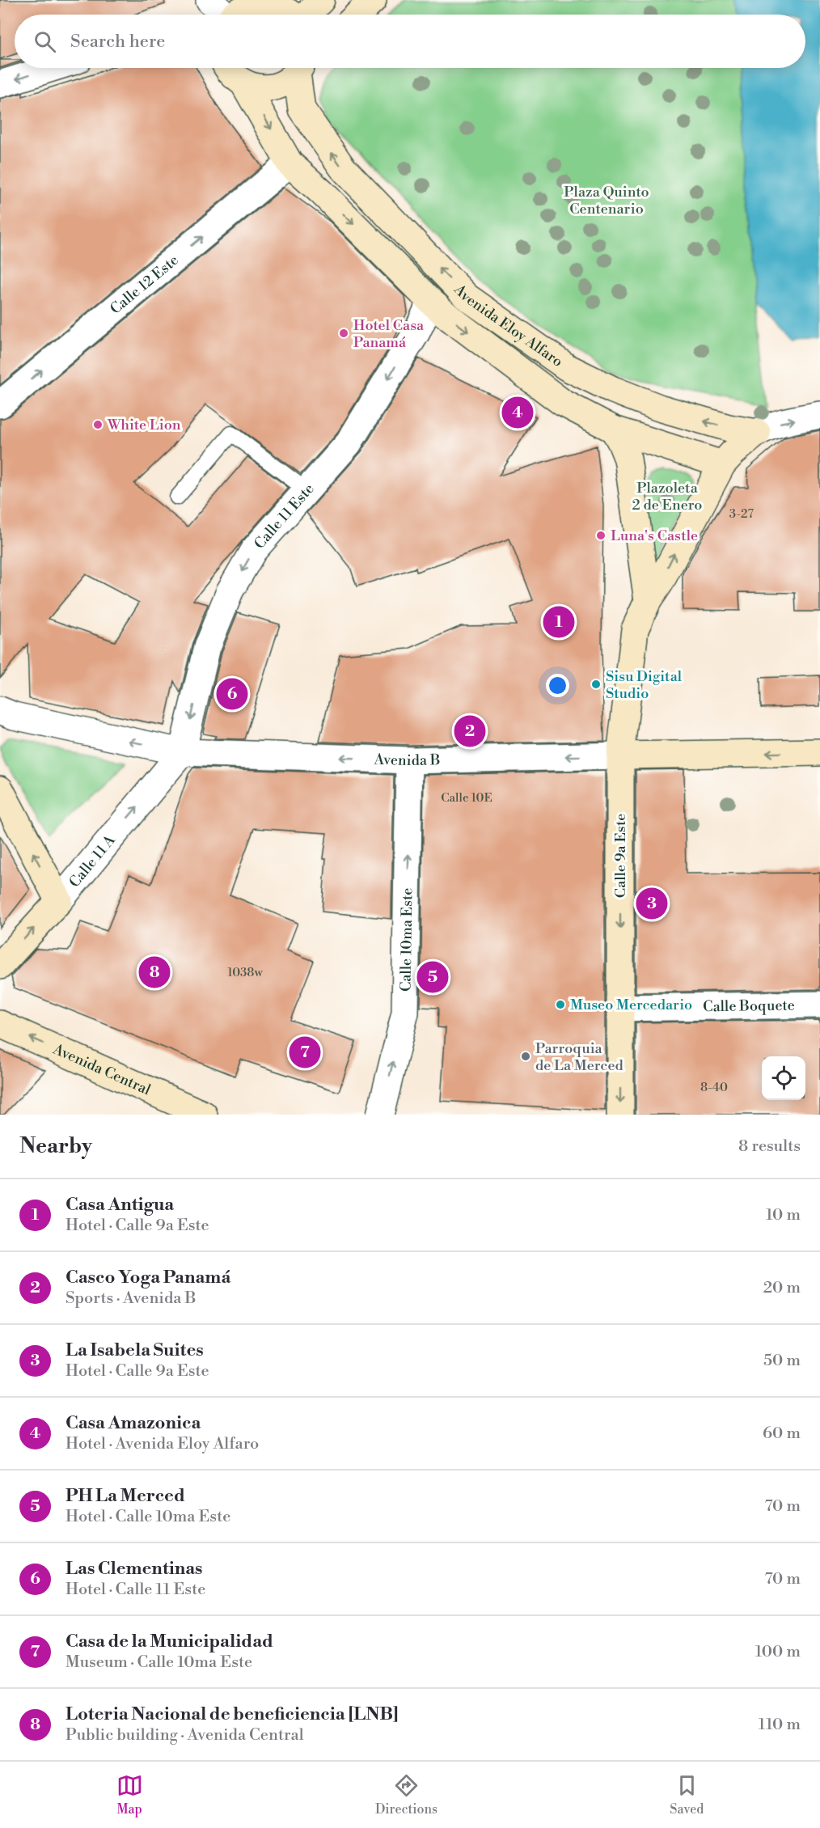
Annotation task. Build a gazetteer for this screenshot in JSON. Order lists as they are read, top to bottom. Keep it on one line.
{"streets":{"street":["Calle 12 Este","Avenida Eloy Alfaro","Calle 11 Este","Avenida B","Calle 9a Este","Calle 11 A","Calle 10ma Este","Calle Boquete","Avenida Central"]},"crossings":[["Calle 12 Este","Avenida Eloy Alfaro"],["Avenida Eloy Alfaro","Calle 11 Este"],["Avenida Eloy Alfaro","Calle 9a Este"],["Calle 11 Este","Avenida B"],["Calle 11 Este","Calle 11 A"],["Avenida B","Calle 9a Este"],["Avenida B","Calle 11 A"],["Avenida B","Calle 10ma Este"],["Calle 9a Este","Calle Boquete"]],"one_way":["Calle 12 Este","Calle 11 Este","Avenida B","Calle 11 A","Calle 10ma Este","Avenida Central"],"parks":["Plaza Quinto Centenario","Plazoleta 2 de Enero"],"places":["Hotel Casa Panamá","White Lion","Luna's Castle","Sisu Digital Studio","Museo Mercedario","Parroquia de La Merced"],"house_numbers":["3-27","Calle 10E","1038w","8-40"],"page":{"search":"Search here","pins":["4","1","6","2","3","8","5","7"],"heading":["Nearby","8 results"],"list":[{"mark":"1","name":"Casa Antigua","note":"Hotel · Calle 9a Este","value":"10 m"},{"mark":"2","name":"Casco Yoga Panamá","note":"Sports · Avenida B","value":"20 m"},{"mark":"3","name":"La Isabela Suites","note":"Hotel · Calle 9a Este","value":"50 m"},{"mark":"4","name":"Casa Amazonica","note":"Hotel · Avenida Eloy Alfaro","value":"60 m"},{"mark":"5","name":"PH La Merced","note":"Hotel · Calle 10ma Este","value":"70 m"},{"mark":"6","name":"Las Clementinas","note":"Hotel · Calle 11 Este","value":"70 m"},{"mark":"7","name":"Casa de la Municipalidad","note":"Museum · Calle 10ma Este","value":"100 m"},{"mark":"8","name":"Loteria Nacional de beneficiencia [LNB]","note":"Public building · Avenida Central","value":"110 m"}],"nav":["Map","Directions","Saved"]}}
